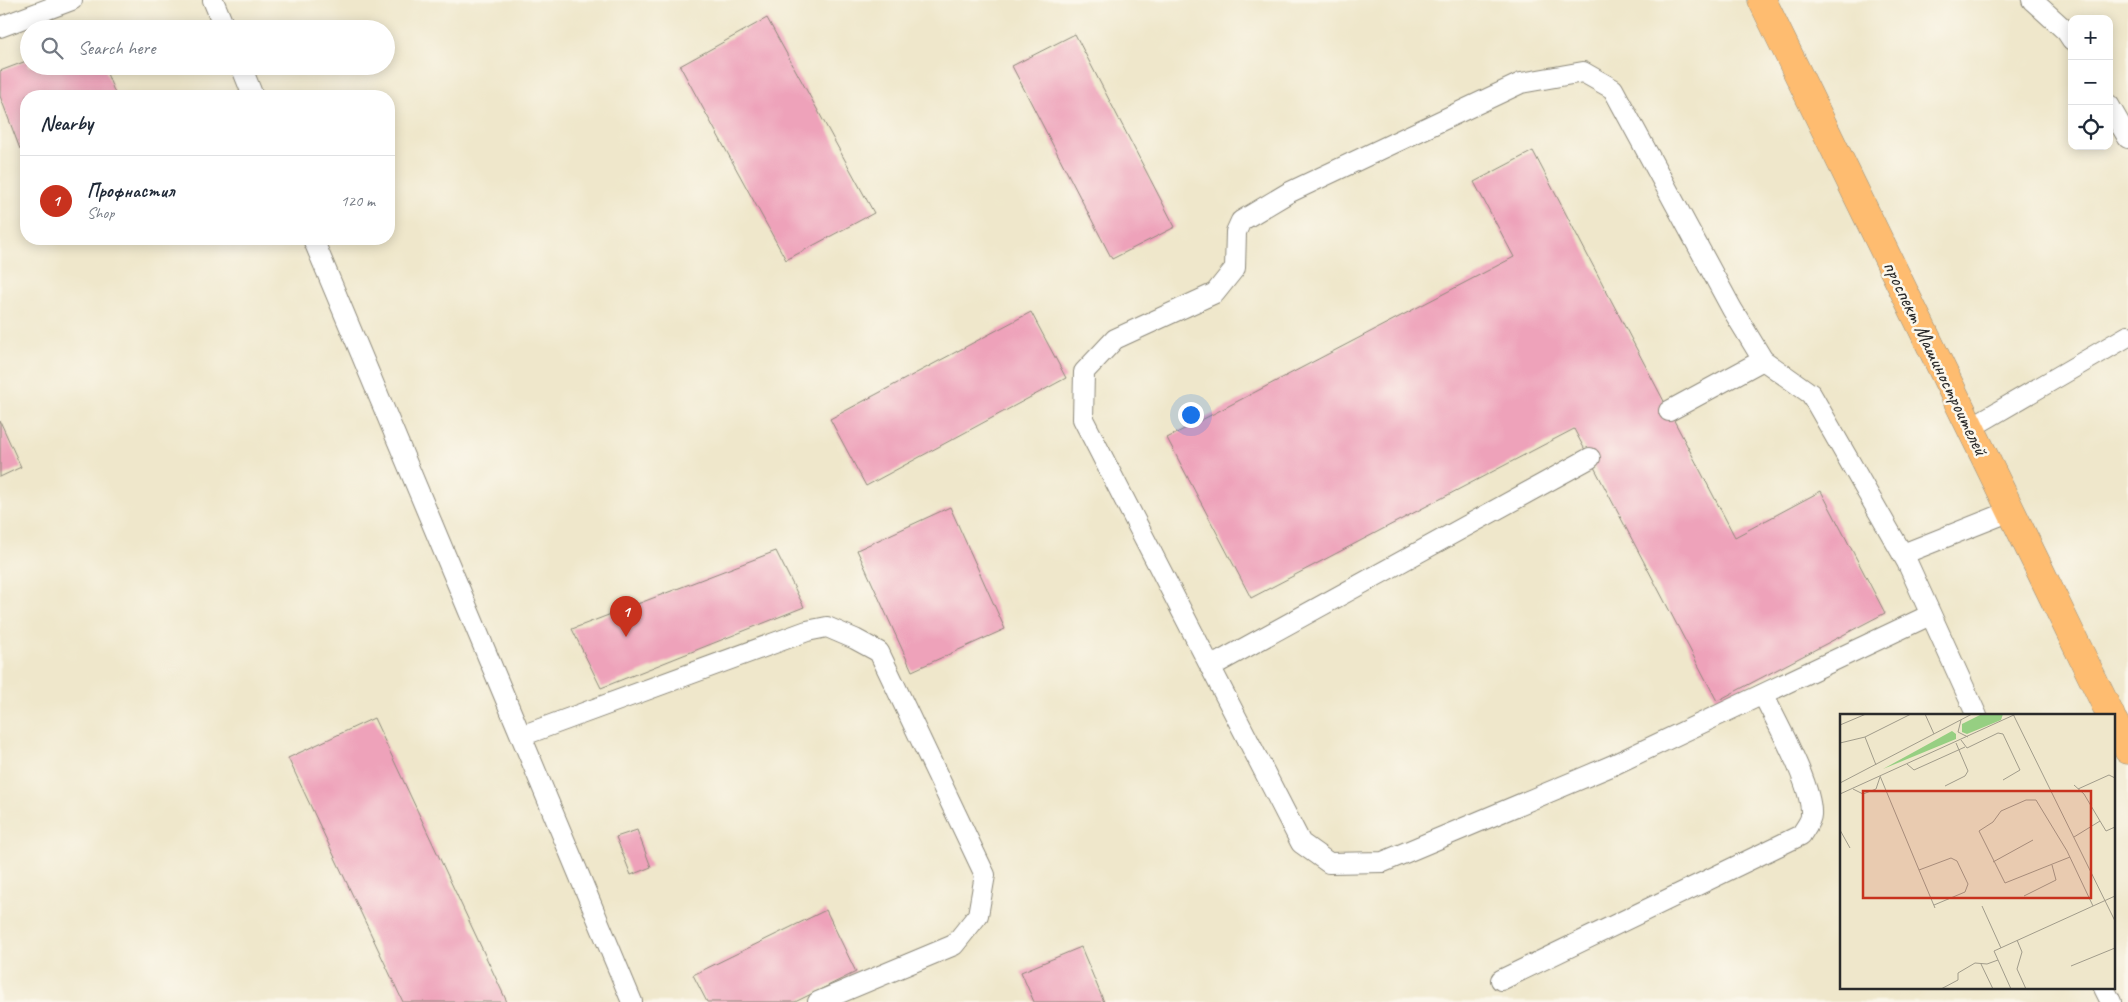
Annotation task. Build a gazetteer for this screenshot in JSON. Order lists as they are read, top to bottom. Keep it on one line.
{"streets":{"main road":["проспект Машиностроителей"]},"page":{"map_buttons":["+","−"],"search":"Search here","heading":"Nearby","list":[{"mark":"1","name":"Профнастил","note":"Shop","value":"120 m"}],"pins":"1"}}
